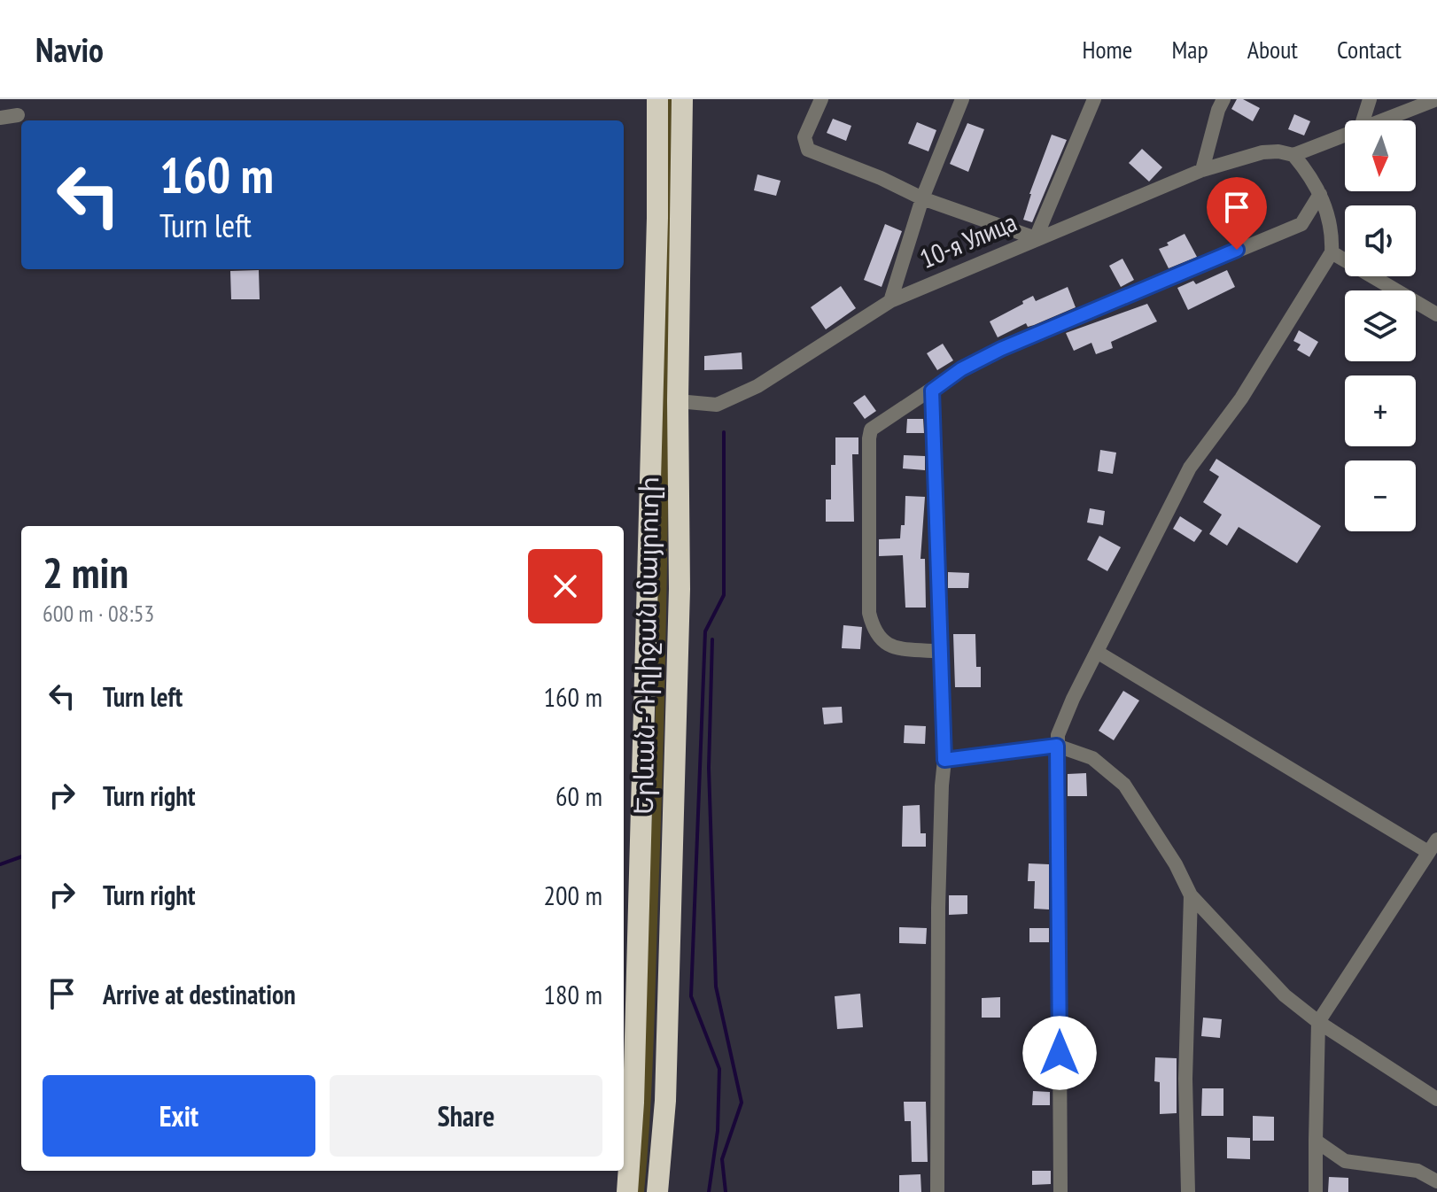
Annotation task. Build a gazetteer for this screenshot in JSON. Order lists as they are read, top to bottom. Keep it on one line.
{"streets":{"highway":["Երևան-Դիլիջան մայրուղի"],"street":["10-я Улица"]},"crossings":[["10-я Улица","Երևան-Դիլիջան մայրուղի"]],"north":"bottom","page":{"header":"Navio","nav":["Home","Map","About","Contact"],"map_buttons":["+","−"],"turn":["160 m","Turn left"],"heading":["2 min","600 m · 08:53"],"list":[{"name":"Turn left","value":"160 m"},{"name":"Turn right","value":"60 m"},{"name":"Turn right","value":"200 m"},{"name":"Arrive at destination","value":"180 m"}],"buttons":["Exit","Share"]}}
